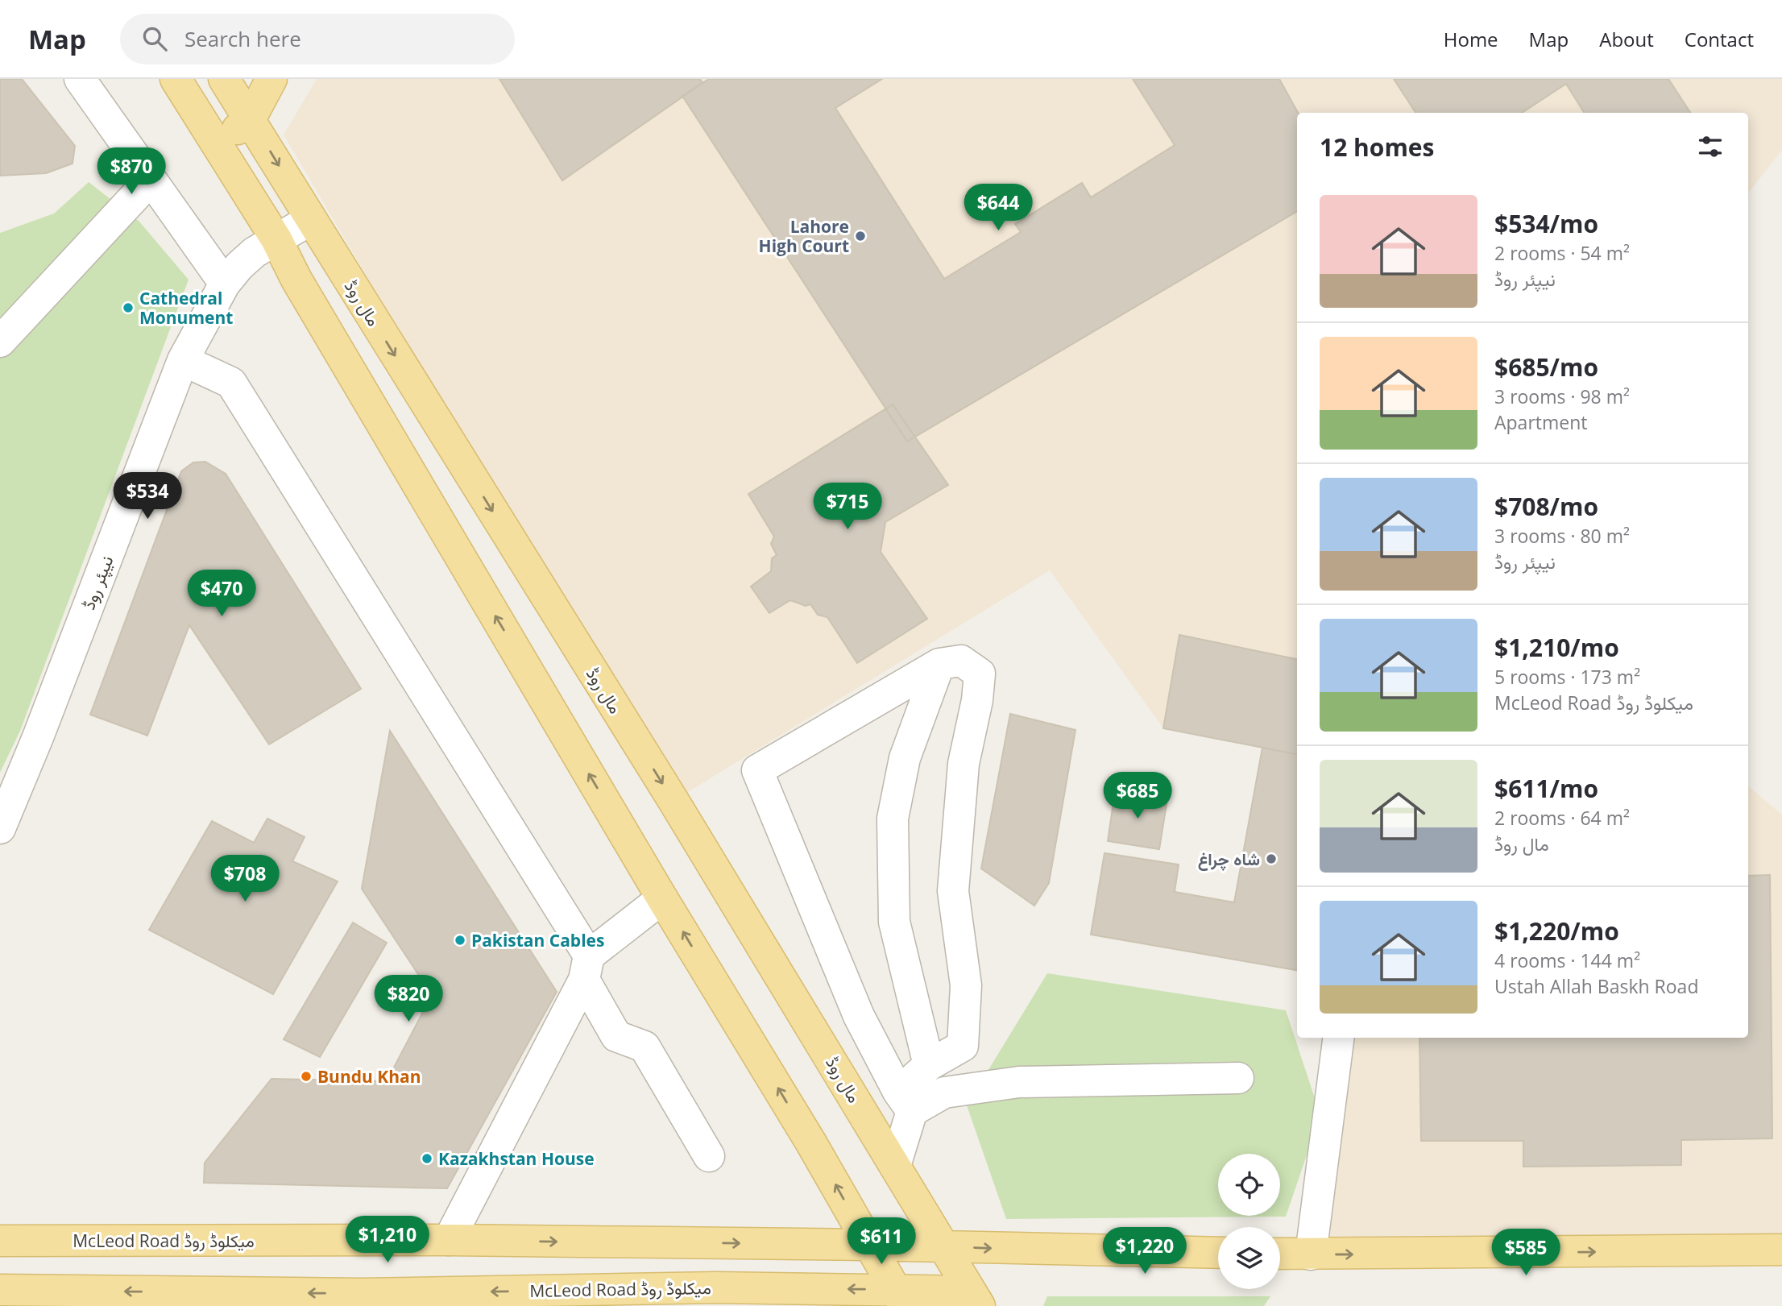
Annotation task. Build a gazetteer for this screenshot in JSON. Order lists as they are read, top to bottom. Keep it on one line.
{"streets":{"main road":["مال روڈ","McLeod Road میکلوڈ روڈ"],"street":["نیپئر روڈ"]},"crossings":[["مال روڈ","نیپئر روڈ"],["مال روڈ","McLeod Road میکلوڈ روڈ"]],"places":["Lahore High Court","Cathedral Monument","شاہ چراغ","Pakistan Cables","Bundu Khan","Kazakhstan House"],"page":{"header":"Map","search":"Search here","nav":["Home","Map","About","Contact"],"heading":"12 homes","price":["$870","$644","$534","$715","$470","$685","$708","$820","$1,210","$611","$1,220","$585"],"list":[{"name":"$534/mo","note":"2 rooms · 54 m² · نیپئر روڈ"},{"name":"$685/mo","note":"3 rooms · 98 m² · Apartment"},{"name":"$708/mo","note":"3 rooms · 80 m² · نیپئر روڈ"},{"name":"$1,210/mo","note":"5 rooms · 173 m² · McLeod Road میکلوڈ روڈ"},{"name":"$611/mo","note":"2 rooms · 64 m² · مال روڈ"},{"name":"$1,220/mo","note":"4 rooms · 144 m² · Ustah Allah Baskh Road"}]}}
